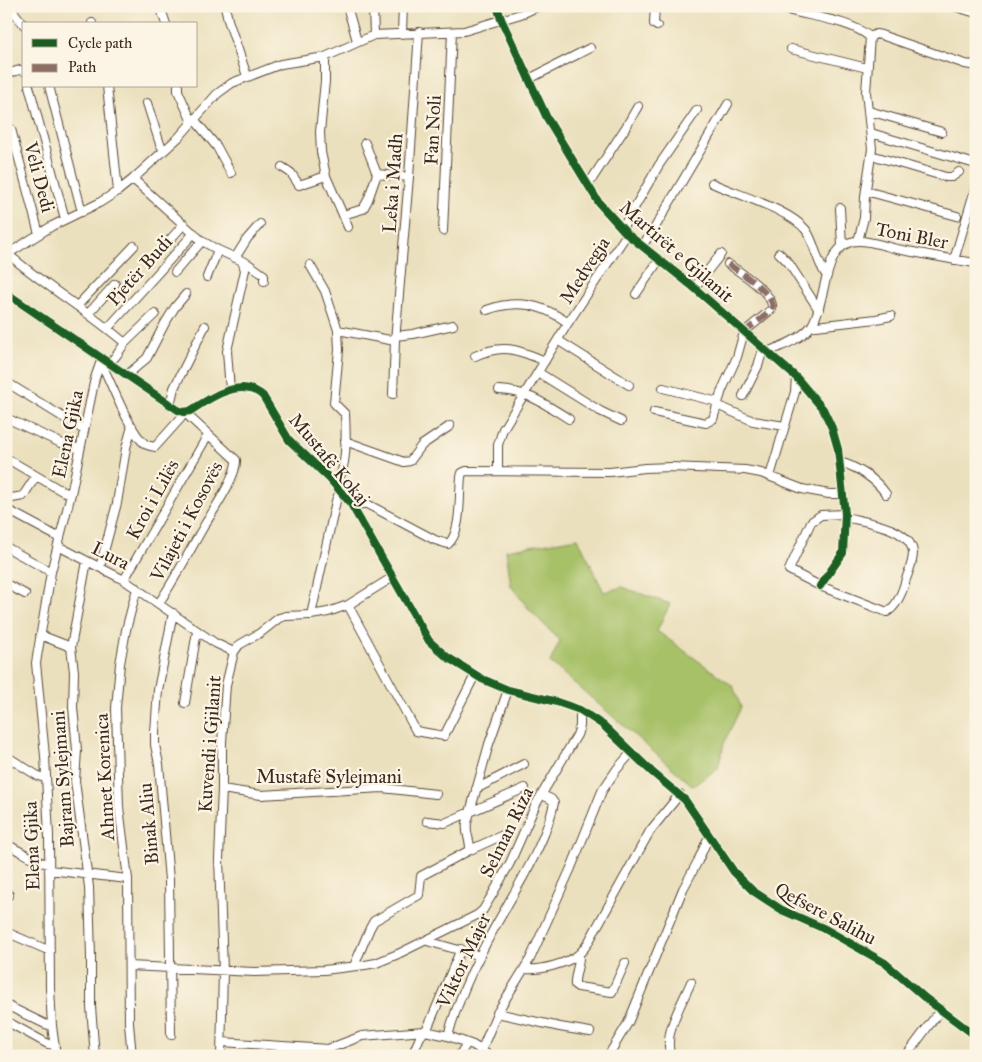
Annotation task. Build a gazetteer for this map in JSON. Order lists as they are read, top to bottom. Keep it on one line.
{"streets":{"street":["Fan Noli","Veli Dedi","Leka i Madh","Toni Bler","Martirët e Gjilanit","Pjetër Budi","Medvegja","Elena Gjika","Mustafë Kokaj","Kroi i Lilës","Vilajeti i Kosovës","Lura","Kuvendi i Gjilanit","Mustafë Sylejmani","Ahmet Korenica","Bajram Sylejmani","Binak Aliu","Selman Riza","Qefsere Salihu","Viktor Majer"]},"crossings":[["Martirët e Gjilanit","Medvegja"],["Elena Gjika","Mustafë Kokaj"],["Elena Gjika","Lura"],["Mustafë Kokaj","Kuvendi i Gjilanit"],["Mustafë Kokaj","Qefsere Salihu"],["Kroi i Lilës","Vilajeti i Kosovës"],["Kroi i Lilës","Lura"],["Vilajeti i Kosovës","Lura"],["Lura","Kuvendi i Gjilanit"],["Lura","Ahmet Korenica"],["Lura","Bajram Sylejmani"],["Lura","Binak Aliu"],["Kuvendi i Gjilanit","Mustafë Sylejmani"],["Kuvendi i Gjilanit","Selman Riza"],["Ahmet Korenica","Selman Riza"],["Binak Aliu","Selman Riza"],["Selman Riza","Qefsere Salihu"],["Selman Riza","Viktor Majer"]],"legend":["Cycle path","Path"]}
